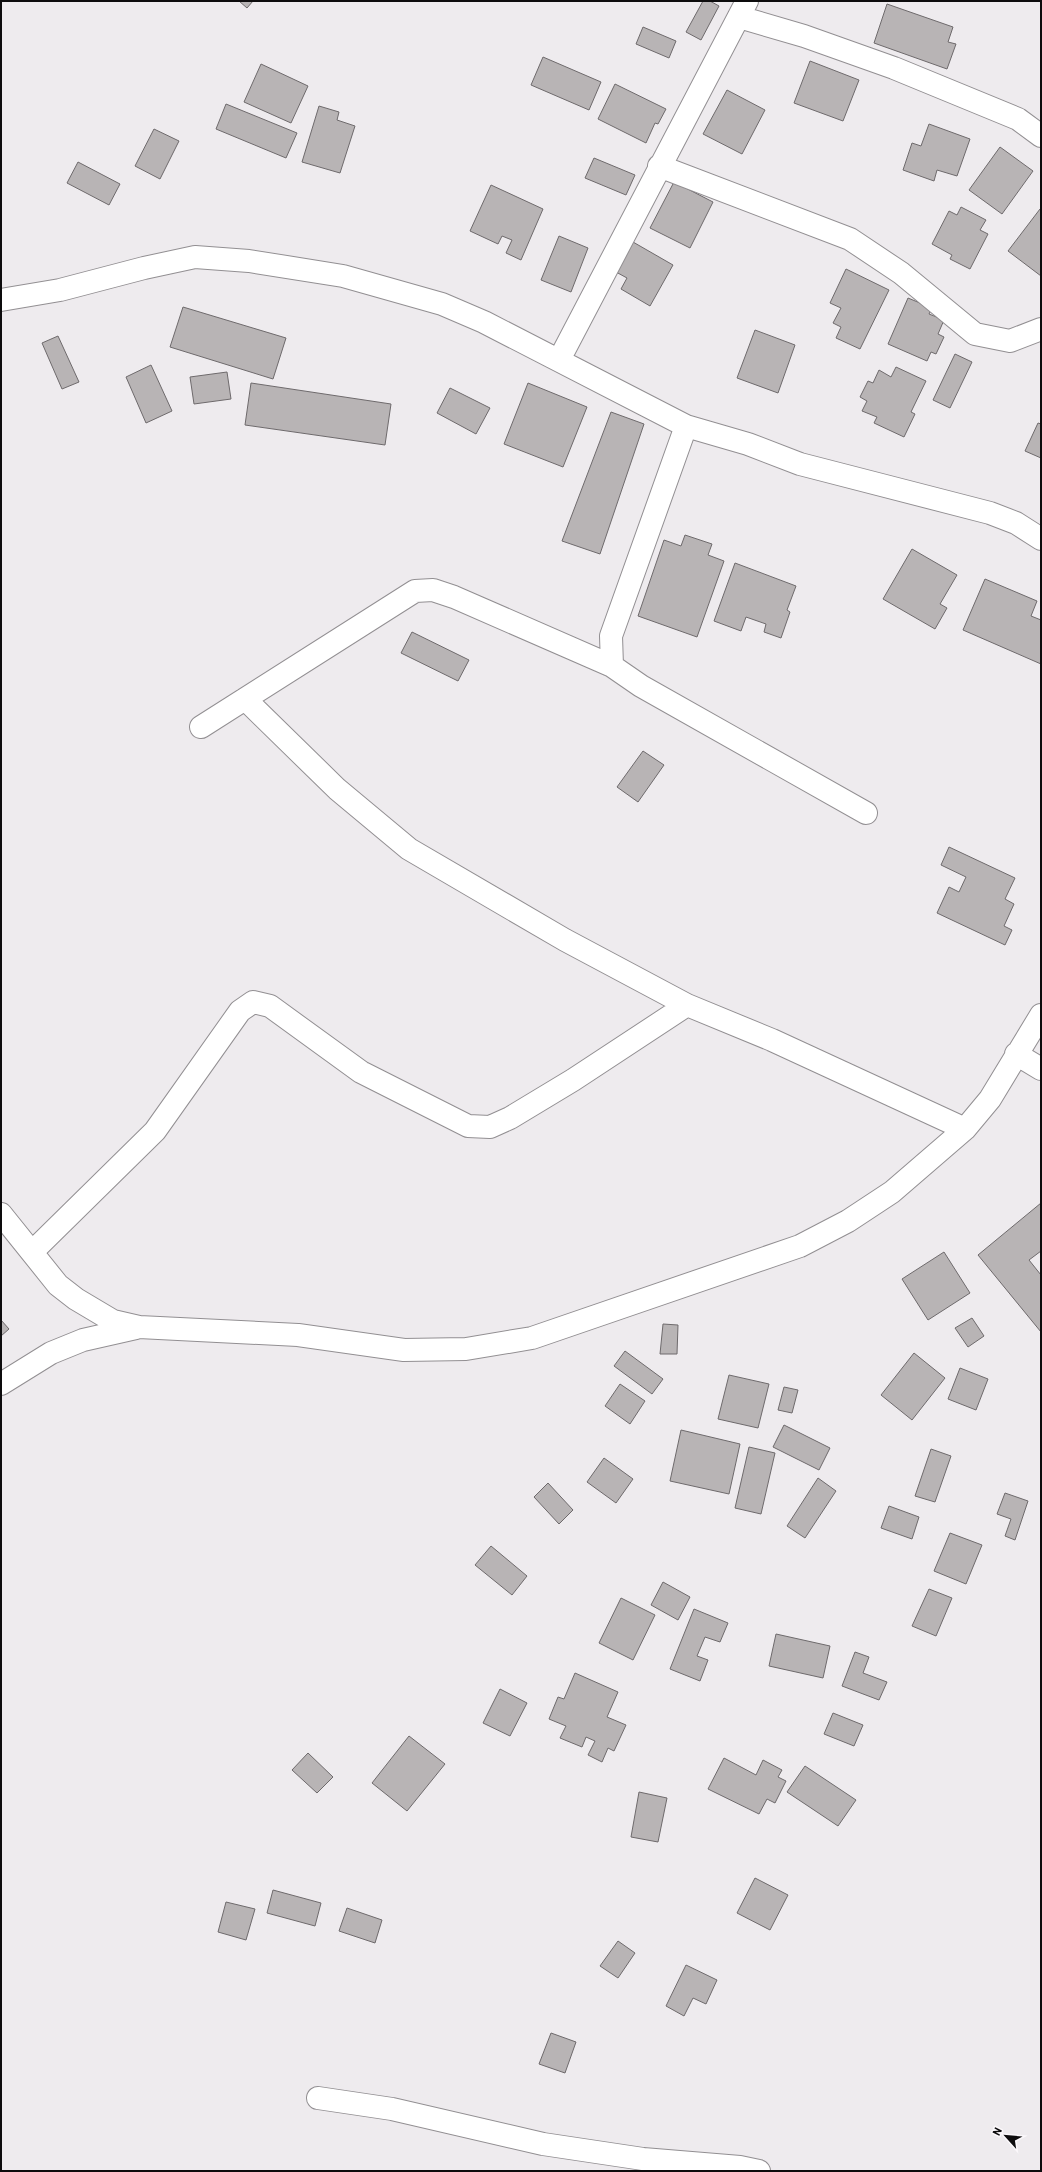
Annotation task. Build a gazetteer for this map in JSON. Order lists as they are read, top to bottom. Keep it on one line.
{"north":"top left"}
